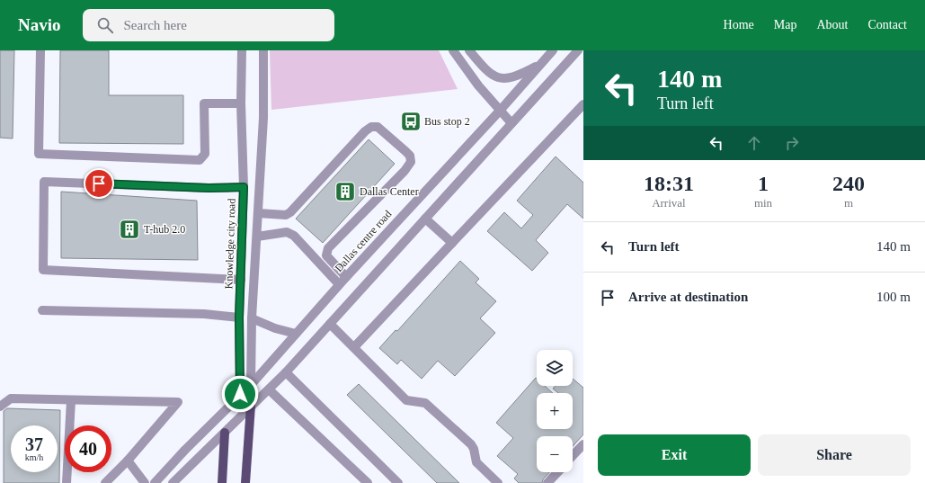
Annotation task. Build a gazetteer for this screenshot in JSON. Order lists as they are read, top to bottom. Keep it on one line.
{"streets":{"street":["Dallas centre road","Knowledge city road"]},"crossings":[["Dallas centre road","Knowledge city road"]],"places":{"bus stop":["Bus stop 2"],"building":["Dallas Center","T-hub 2.0"]},"page":{"header":"Navio","search":"Search here","nav":["Home","Map","About","Contact"],"turn":["140 m","Turn left"],"eta":["18:31","Arrival","1","min","240","m"],"list":[{"name":"Turn left","value":"140 m"},{"name":"Arrive at destination","value":"100 m"}],"map_buttons":["+","−"],"speed":"37 km/h","limit":"40","buttons":["Exit","Share"]}}
